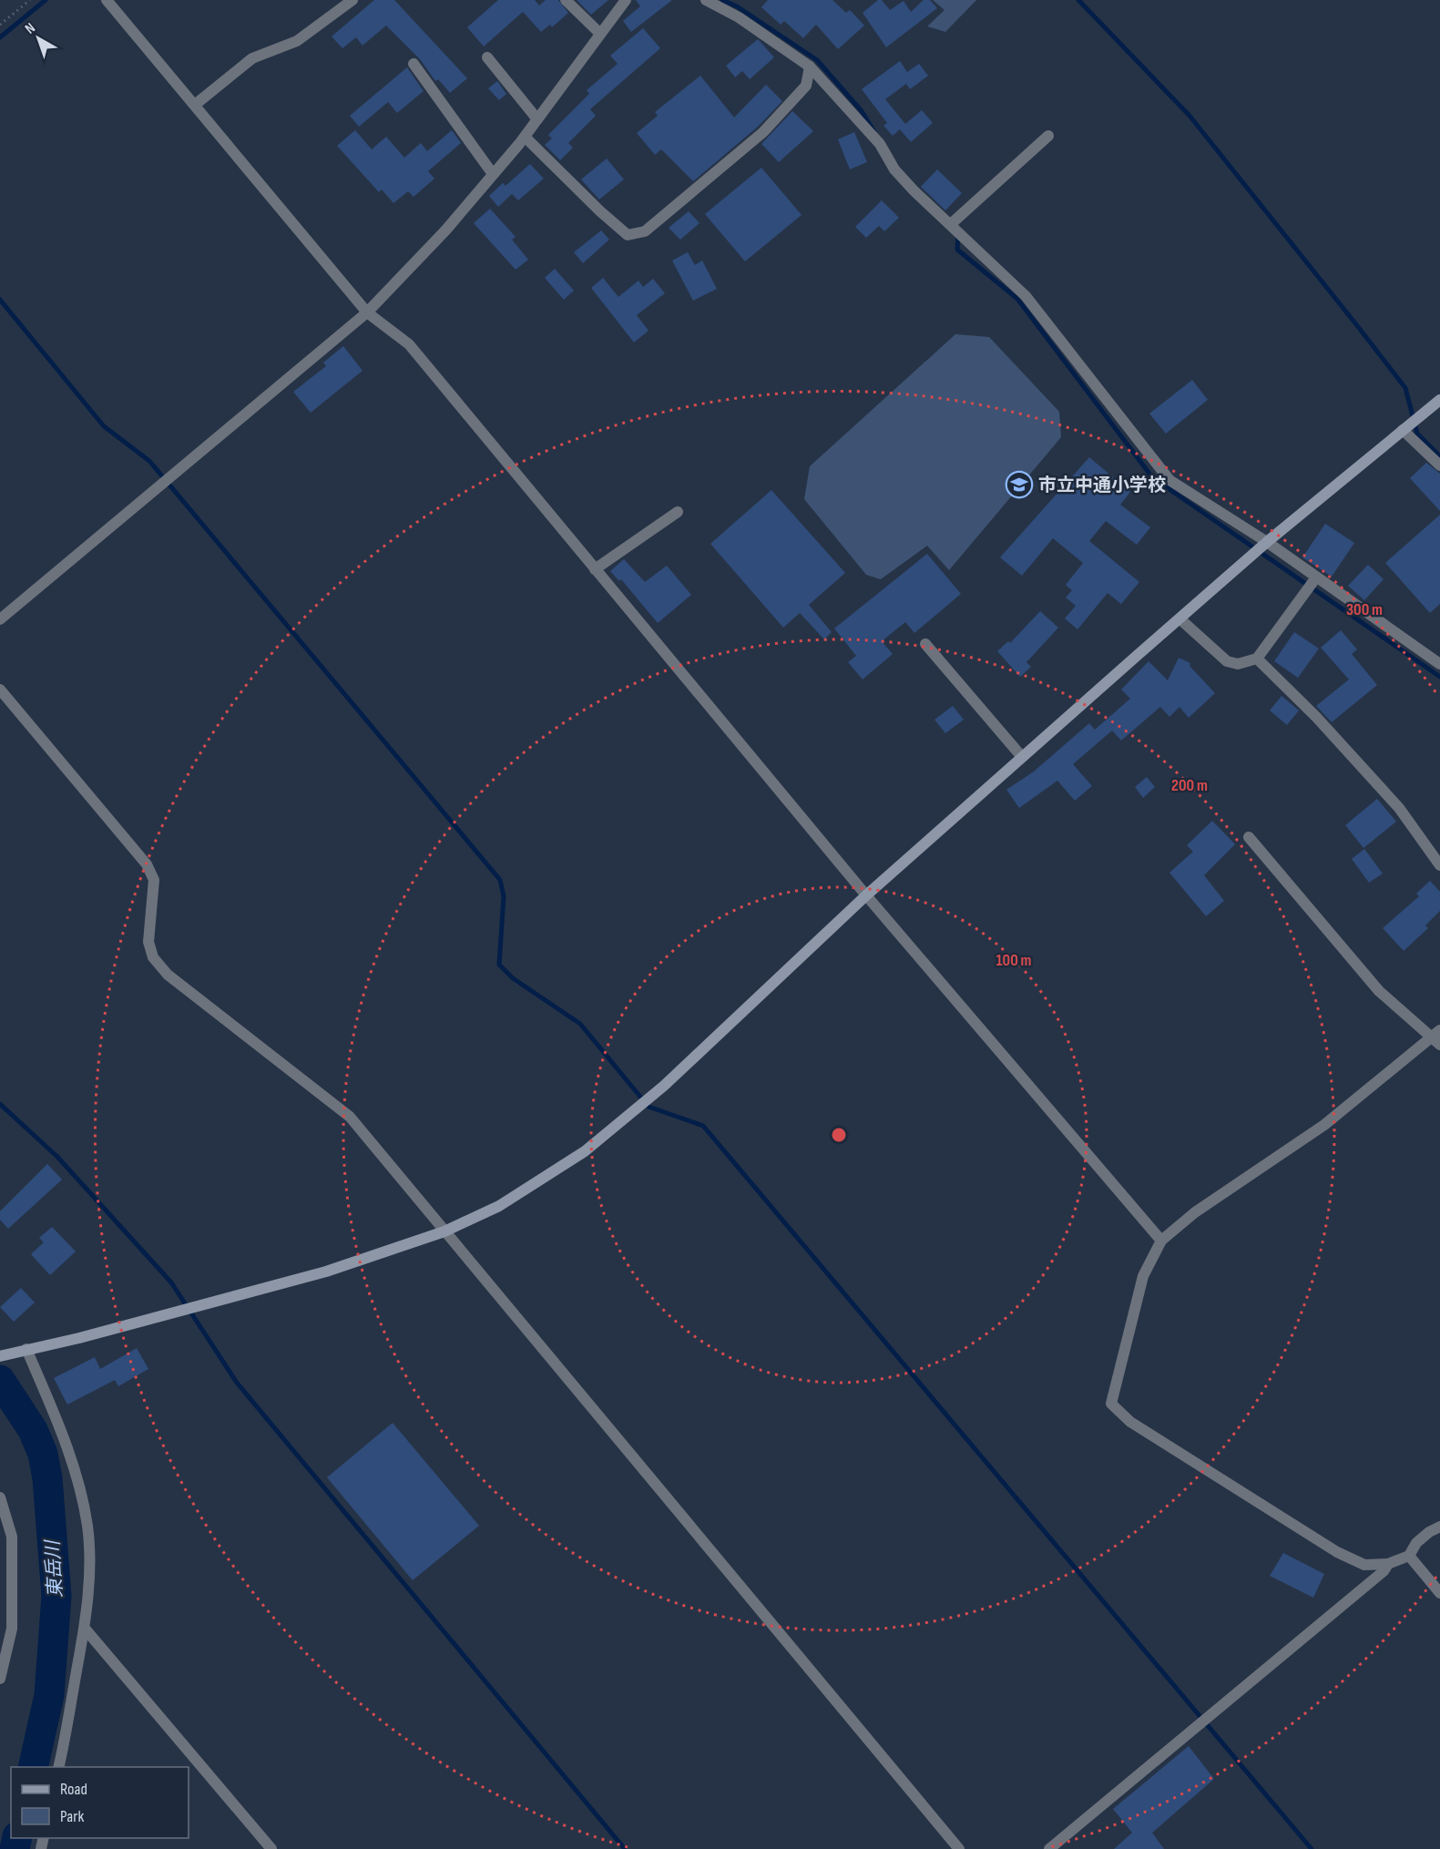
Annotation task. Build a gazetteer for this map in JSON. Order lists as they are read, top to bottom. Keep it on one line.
{"water":["東岳川"],"places":{"school or university":["市立中通小学校"]},"legend":["Road","Park"],"north":"top left","rings":["300 m","200 m","100 m"]}
